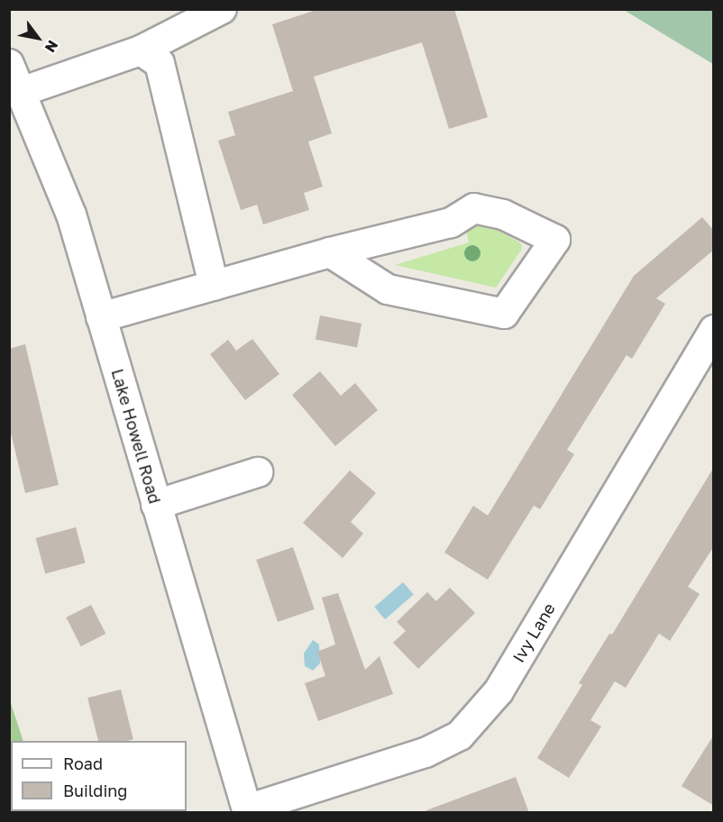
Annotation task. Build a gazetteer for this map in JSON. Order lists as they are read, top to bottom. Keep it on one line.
{"streets":{"street":["Lake Howell Road","Ivy Lane"]},"crossings":[["Lake Howell Road","Ivy Lane"]],"legend":["Road","Building"],"north":"bottom right"}
